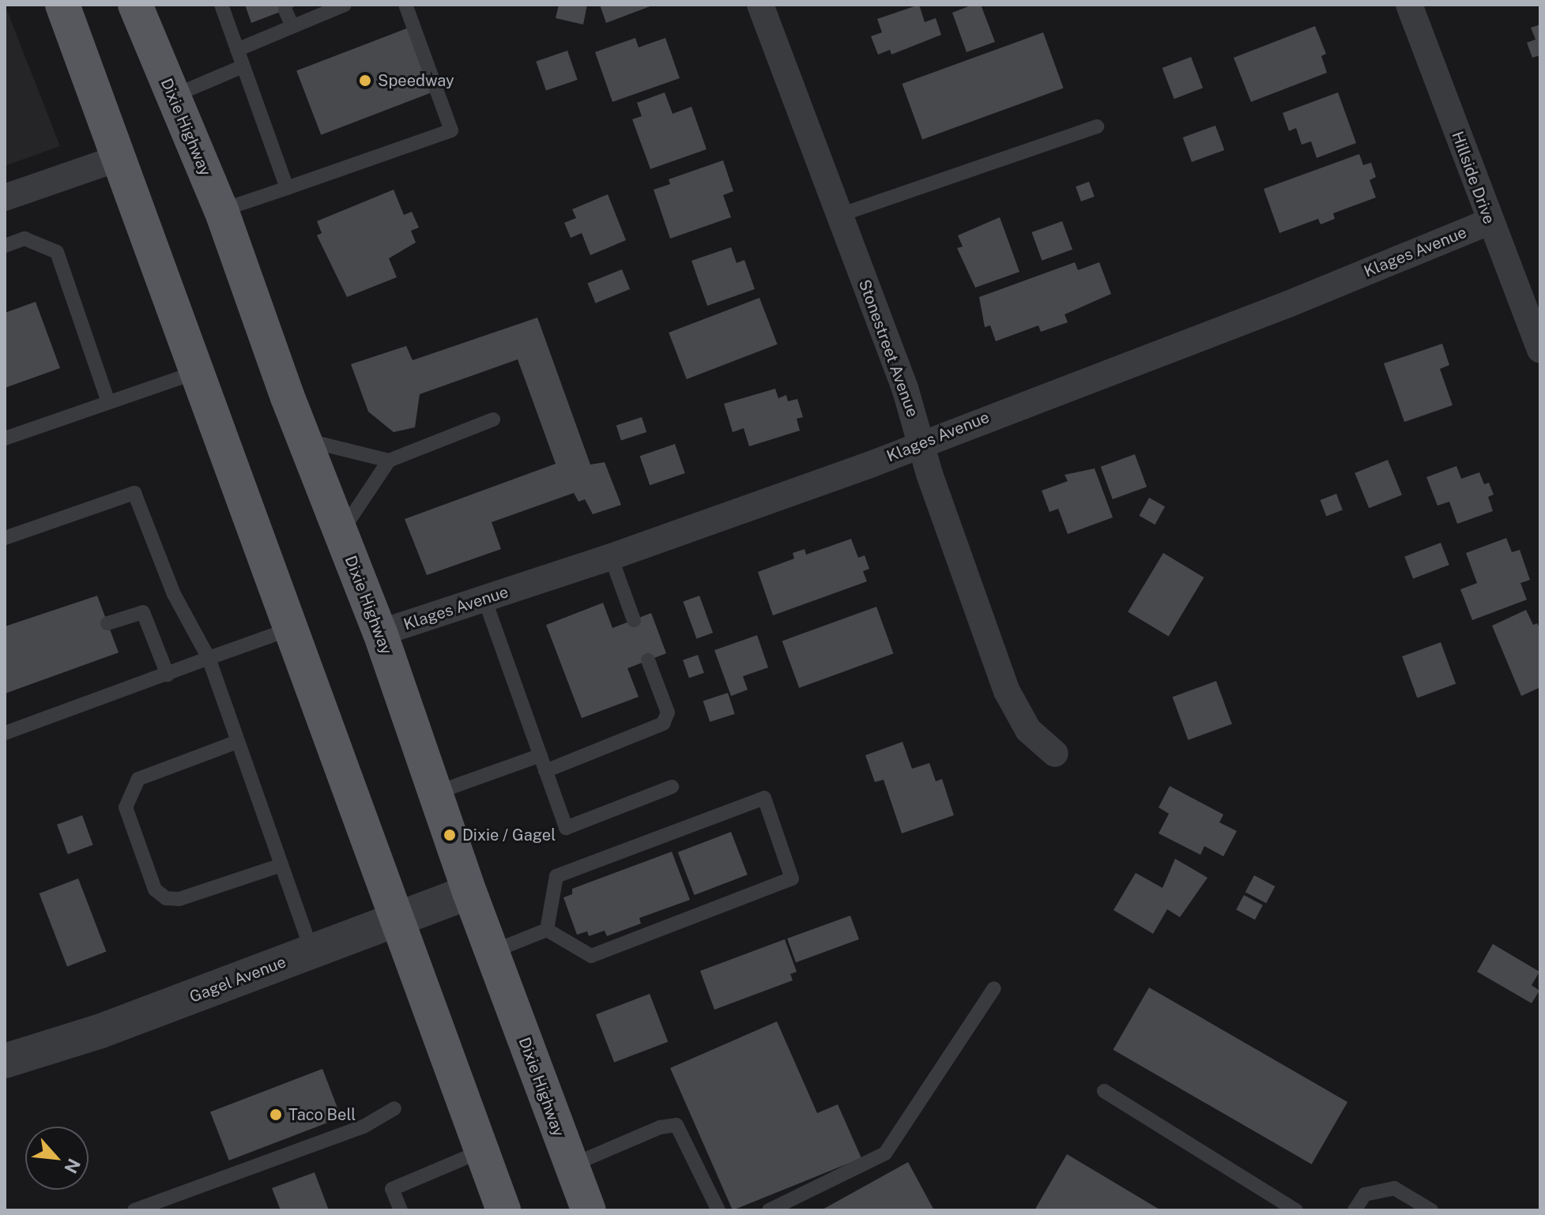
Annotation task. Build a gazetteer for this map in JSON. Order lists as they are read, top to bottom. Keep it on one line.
{"streets":{"main road":["Dixie Highway"],"street":["Hillside Drive","Klages Avenue","Stonestreet Avenue","Gagel Avenue"]},"crossings":[["Dixie Highway","Klages Avenue"],["Dixie Highway","Gagel Avenue"],["Hillside Drive","Klages Avenue"],["Klages Avenue","Stonestreet Avenue"]],"places":["Speedway","Dixie / Gagel","Taco Bell"],"north":"bottom right"}
